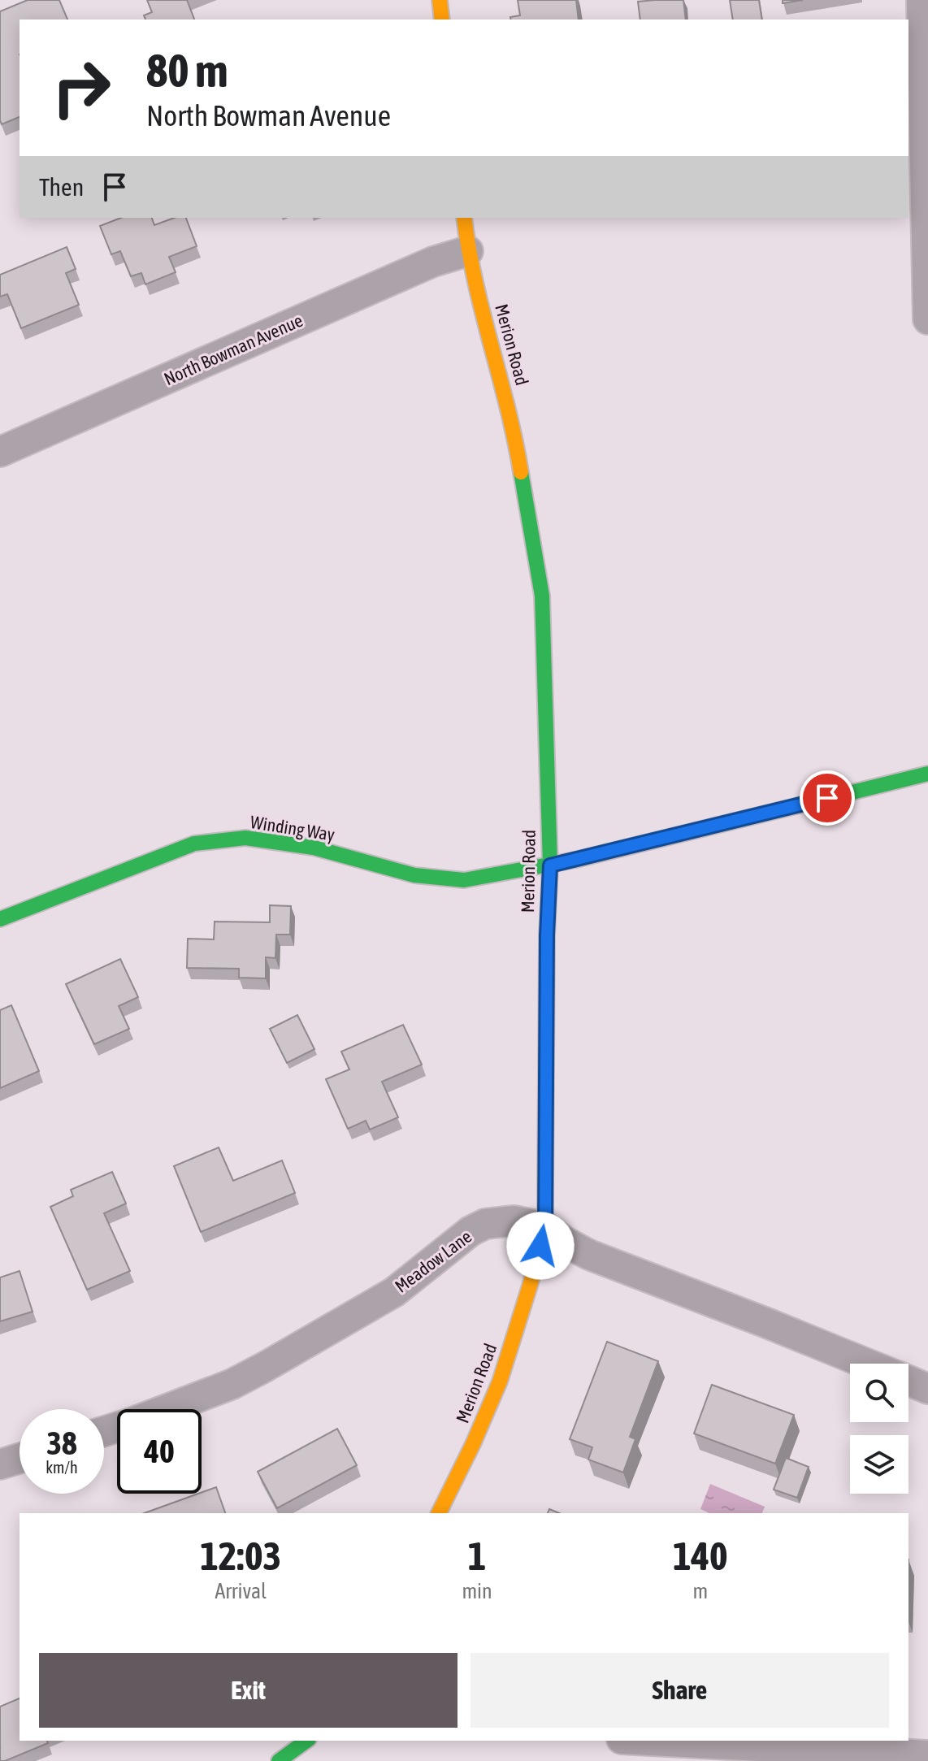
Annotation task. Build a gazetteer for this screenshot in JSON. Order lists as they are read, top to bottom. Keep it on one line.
{"streets":{"street":["Merion Road","North Bowman Avenue","Winding Way","Meadow Lane"]},"crossings":[["Merion Road","North Bowman Avenue"],["Merion Road","Winding Way"],["Merion Road","Meadow Lane"]],"page":{"turn":["80 m","North Bowman Avenue"],"then":"Then","speed":"38 km/h","limit":"40","eta":["12:03","Arrival","1","min","140","m"],"buttons":["Exit","Share"]}}
